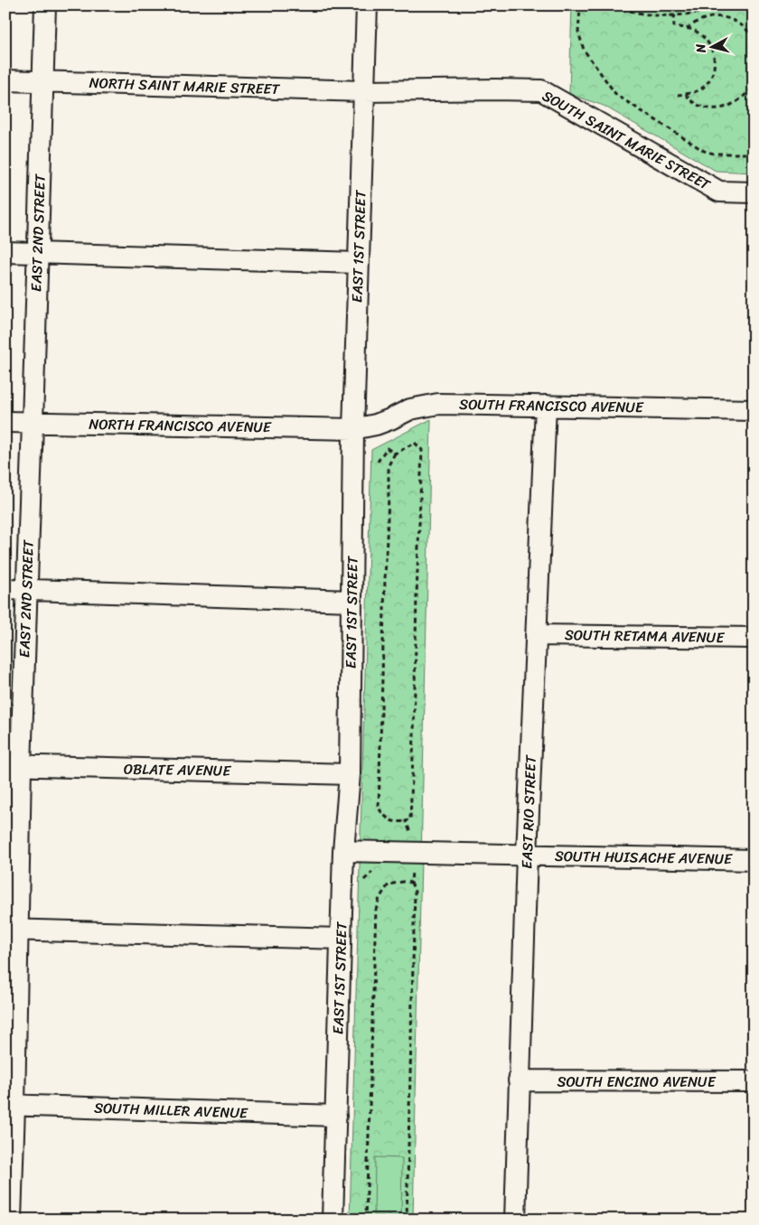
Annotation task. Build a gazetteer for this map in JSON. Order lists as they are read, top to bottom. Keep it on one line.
{"streets":{"street":["NORTH SAINT MARIE STREET","SOUTH SAINT MARIE STREET","EAST 2ND STREET","EAST 1ST STREET","SOUTH FRANCISCO AVENUE","NORTH FRANCISCO AVENUE","SOUTH RETAMA AVENUE","OBLATE AVENUE","EAST RIO STREET","SOUTH HUISACHE AVENUE","SOUTH ENCINO AVENUE","SOUTH MILLER AVENUE"]},"crossings":[["NORTH SAINT MARIE STREET","SOUTH SAINT MARIE STREET"],["NORTH SAINT MARIE STREET","EAST 2ND STREET"],["NORTH SAINT MARIE STREET","EAST 1ST STREET"],["SOUTH SAINT MARIE STREET","EAST 1ST STREET"],["EAST 2ND STREET","NORTH FRANCISCO AVENUE"],["EAST 2ND STREET","OBLATE AVENUE"],["EAST 2ND STREET","SOUTH MILLER AVENUE"],["EAST 1ST STREET","SOUTH FRANCISCO AVENUE"],["EAST 1ST STREET","NORTH FRANCISCO AVENUE"],["EAST 1ST STREET","OBLATE AVENUE"],["EAST 1ST STREET","SOUTH HUISACHE AVENUE"],["EAST 1ST STREET","SOUTH MILLER AVENUE"],["SOUTH FRANCISCO AVENUE","NORTH FRANCISCO AVENUE"],["SOUTH FRANCISCO AVENUE","EAST RIO STREET"],["SOUTH RETAMA AVENUE","EAST RIO STREET"],["EAST RIO STREET","SOUTH HUISACHE AVENUE"],["EAST RIO STREET","SOUTH ENCINO AVENUE"]],"north":"left"}
